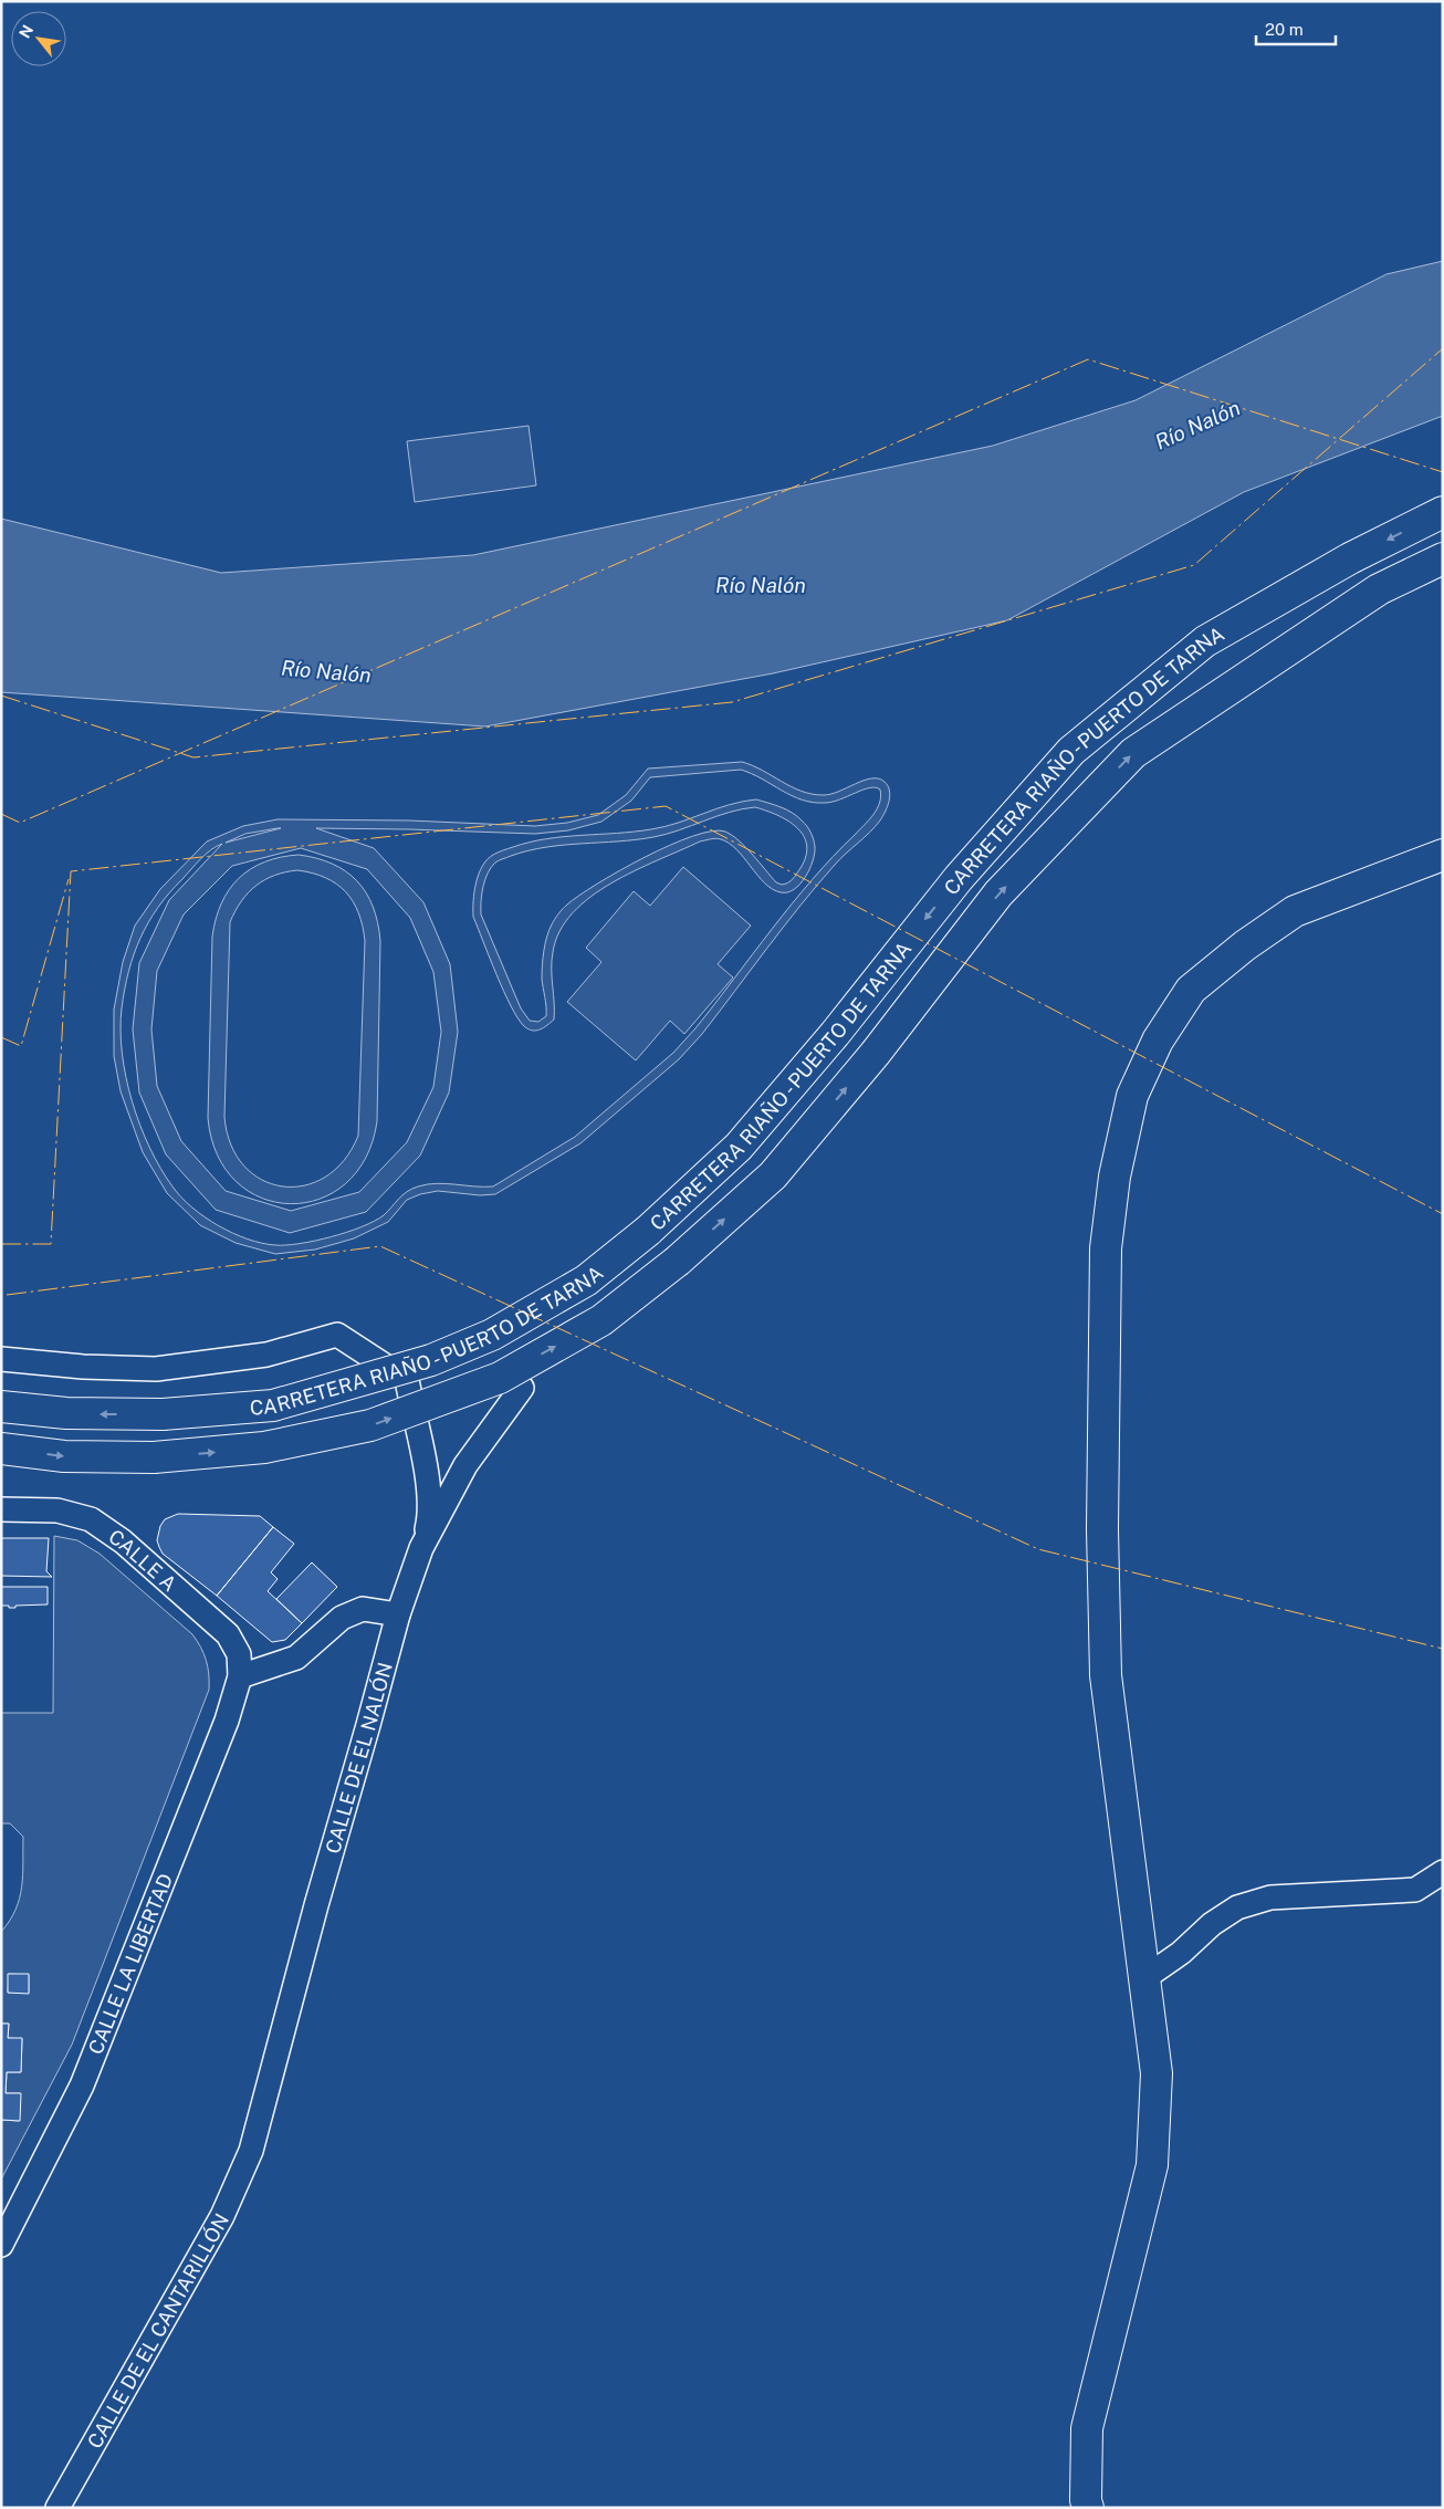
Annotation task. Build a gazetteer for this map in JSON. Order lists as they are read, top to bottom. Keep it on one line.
{"streets":{"main road":["CARRETERA RIAÑO - PUERTO DE TARNA"],"street":["CALLE A","CALLE DE EL NALÓN","CALLE LA LIBERTAD","CALLE DE EL CANTARILLÓN"]},"crossings":[["CALLE A","CALLE LA LIBERTAD"],["CALLE DE EL NALÓN","CALLE DE EL CANTARILLÓN"]],"water":["Río Nalón"],"scale_bar":"20 m","north":"top left"}
